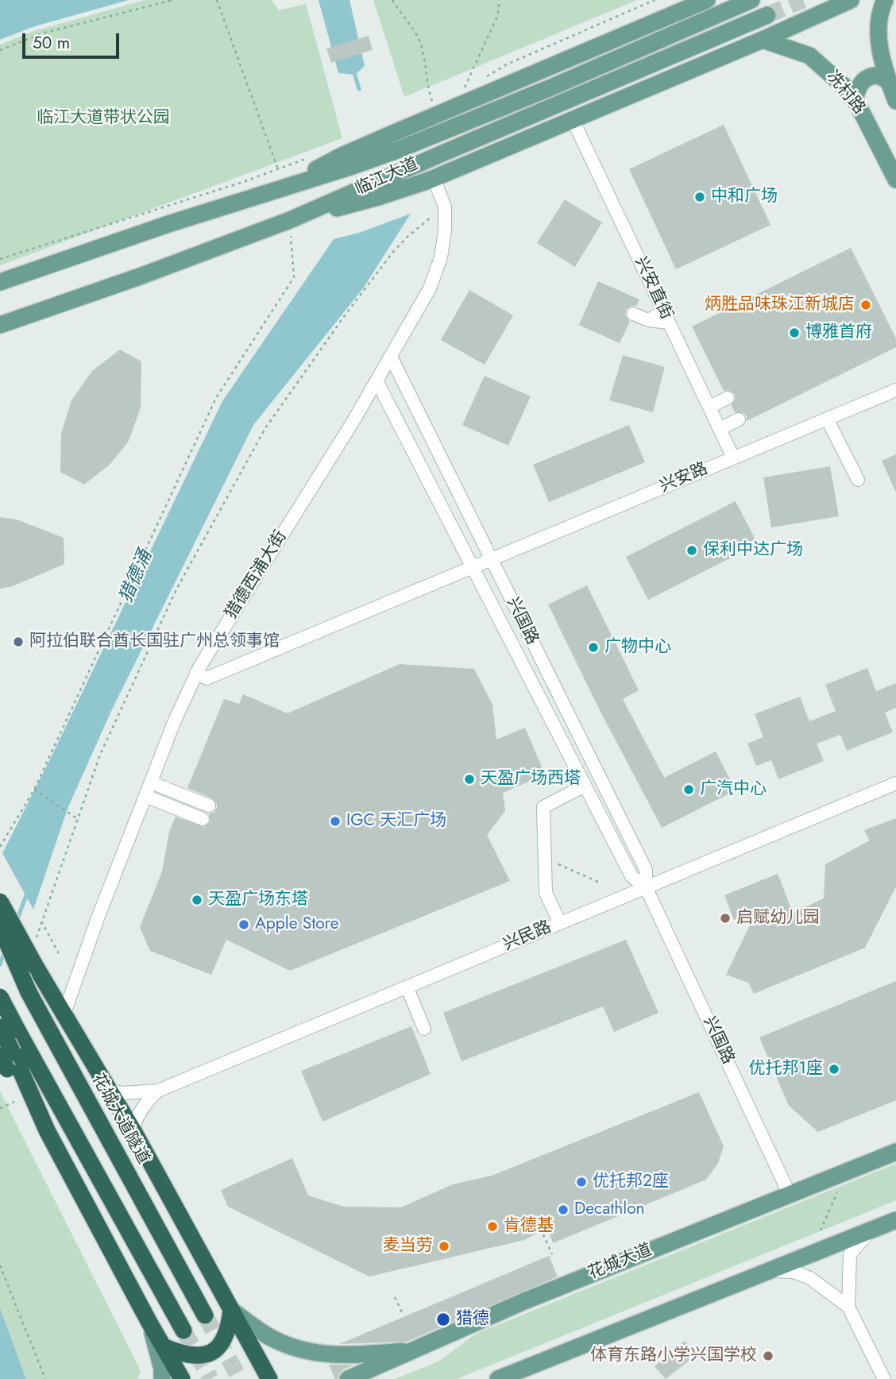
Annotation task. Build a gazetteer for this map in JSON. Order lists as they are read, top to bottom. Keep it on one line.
{"streets":{"highway":["花城大道隧道"],"main road":["冼村路","临江大道","花城大道"],"street":["兴安直街","兴安路","猎德西浦大街","兴国路","兴民路"]},"crossings":[["兴安直街","兴安路"],["兴安路","猎德西浦大街"],["兴安路","兴国路"],["猎德西浦大街","兴国路"],["兴国路","兴民路"],["兴国路","花城大道"]],"water":["猎德涌"],"parks":["临江大道带状公园"],"places":["中和广场","炳胜品味珠江新城店","博雅首府","保利中达广场","阿拉伯联合酋长国驻广州总领事馆","广物中心","天盈广场西塔","广汽中心","IGC 天汇广场","天盈广场东塔","启赋幼儿园","Apple Store","优托邦1座","优托邦2座","Decathlon","肯德基","麦当劳","猎德","体育东路小学兴国学校"],"scale_bar":"50 m"}
